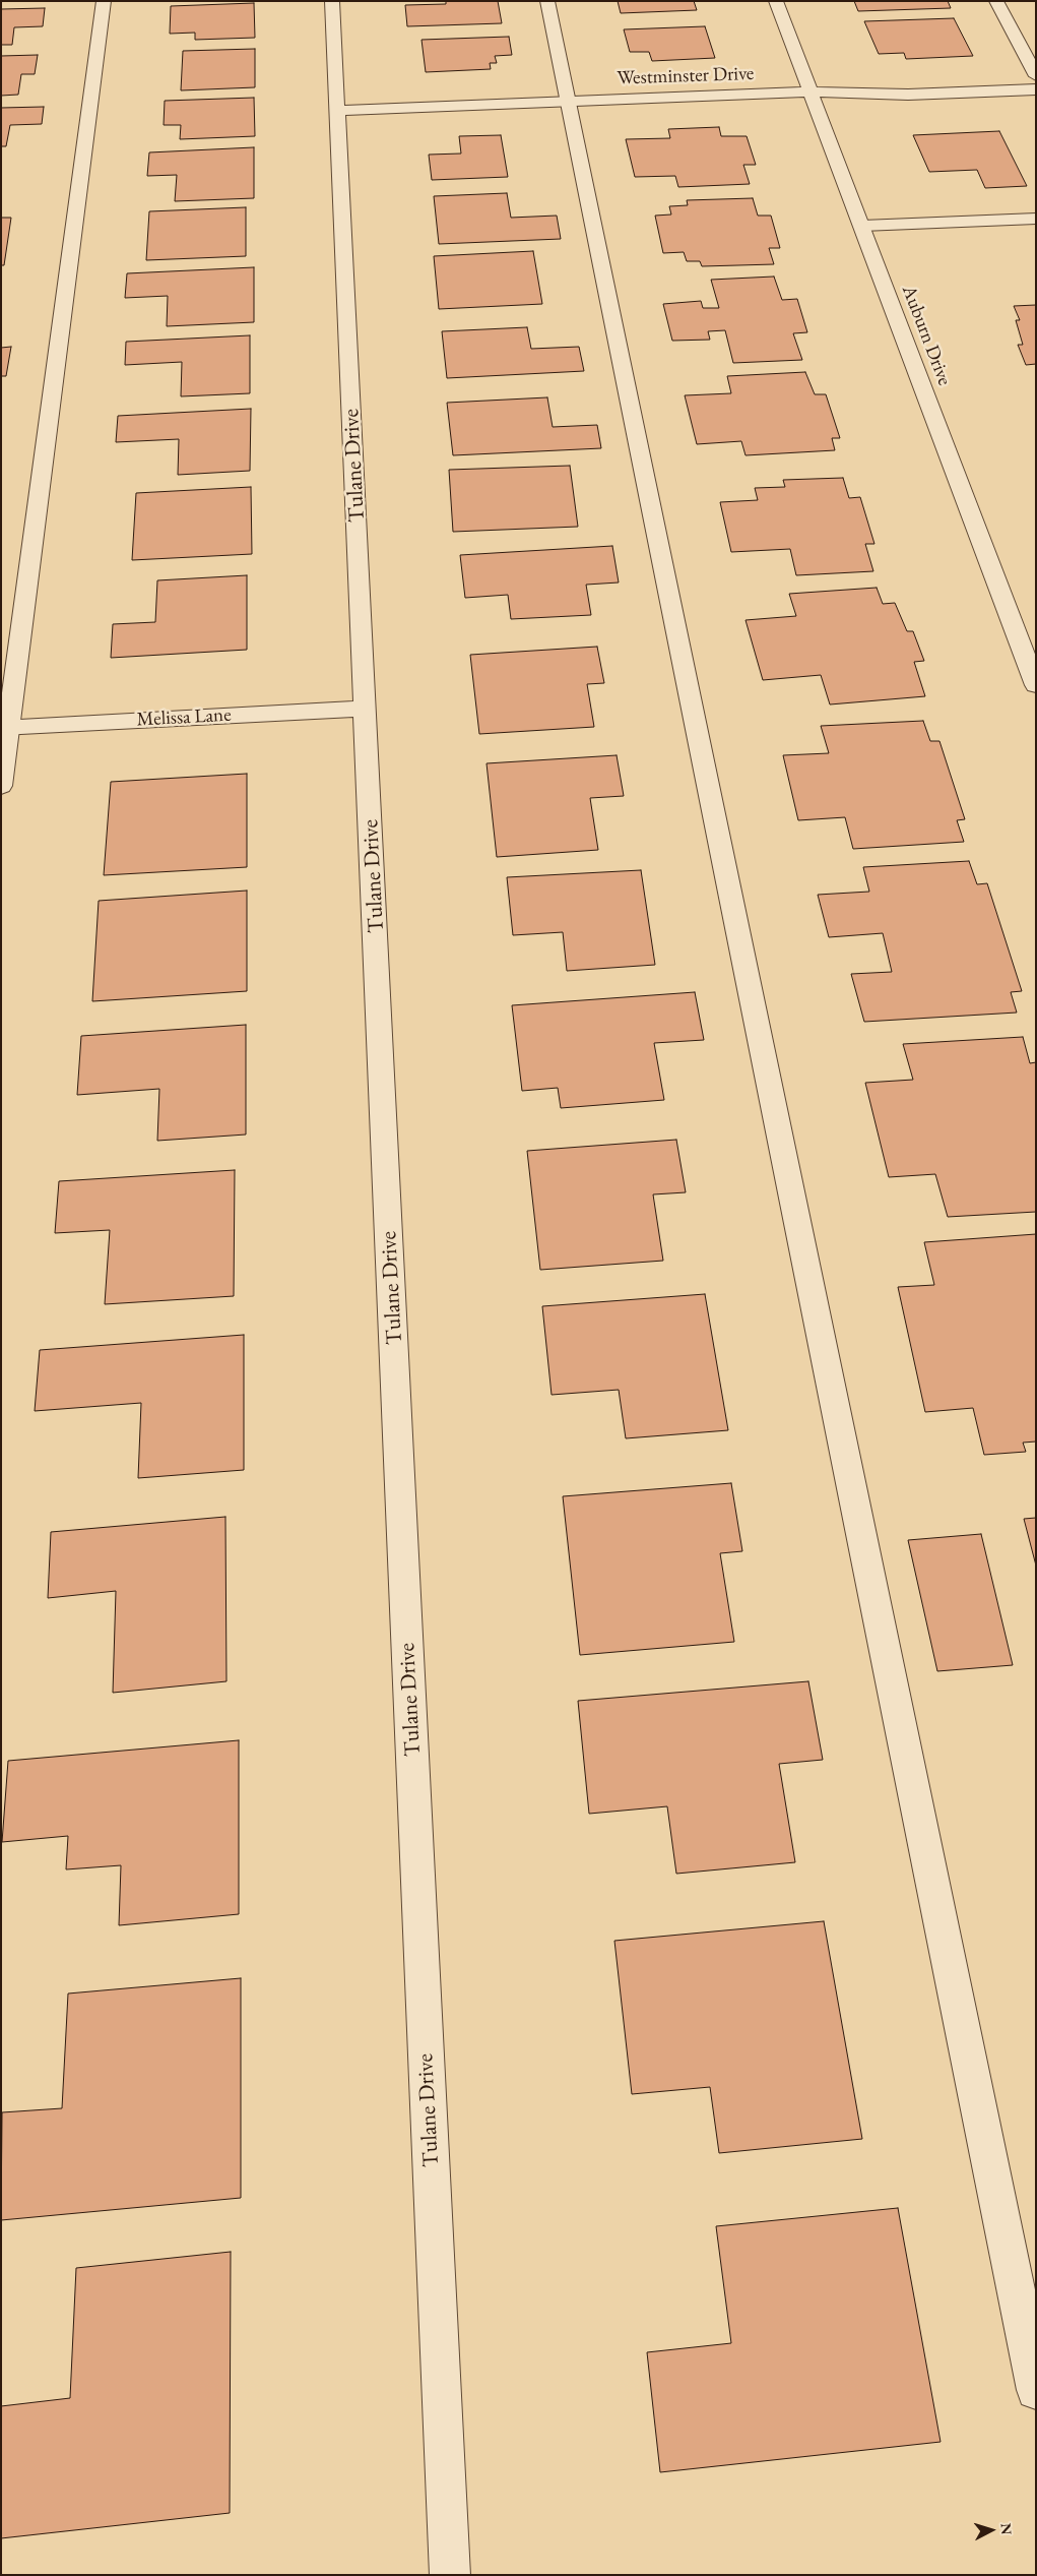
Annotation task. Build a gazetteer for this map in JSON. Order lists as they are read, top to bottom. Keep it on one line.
{"streets":{"street":["Westminster Drive","Auburn Drive","Tulane Drive","Melissa Lane"]},"crossings":[["Westminster Drive","Auburn Drive"],["Westminster Drive","Tulane Drive"],["Tulane Drive","Melissa Lane"]],"north":"right"}
